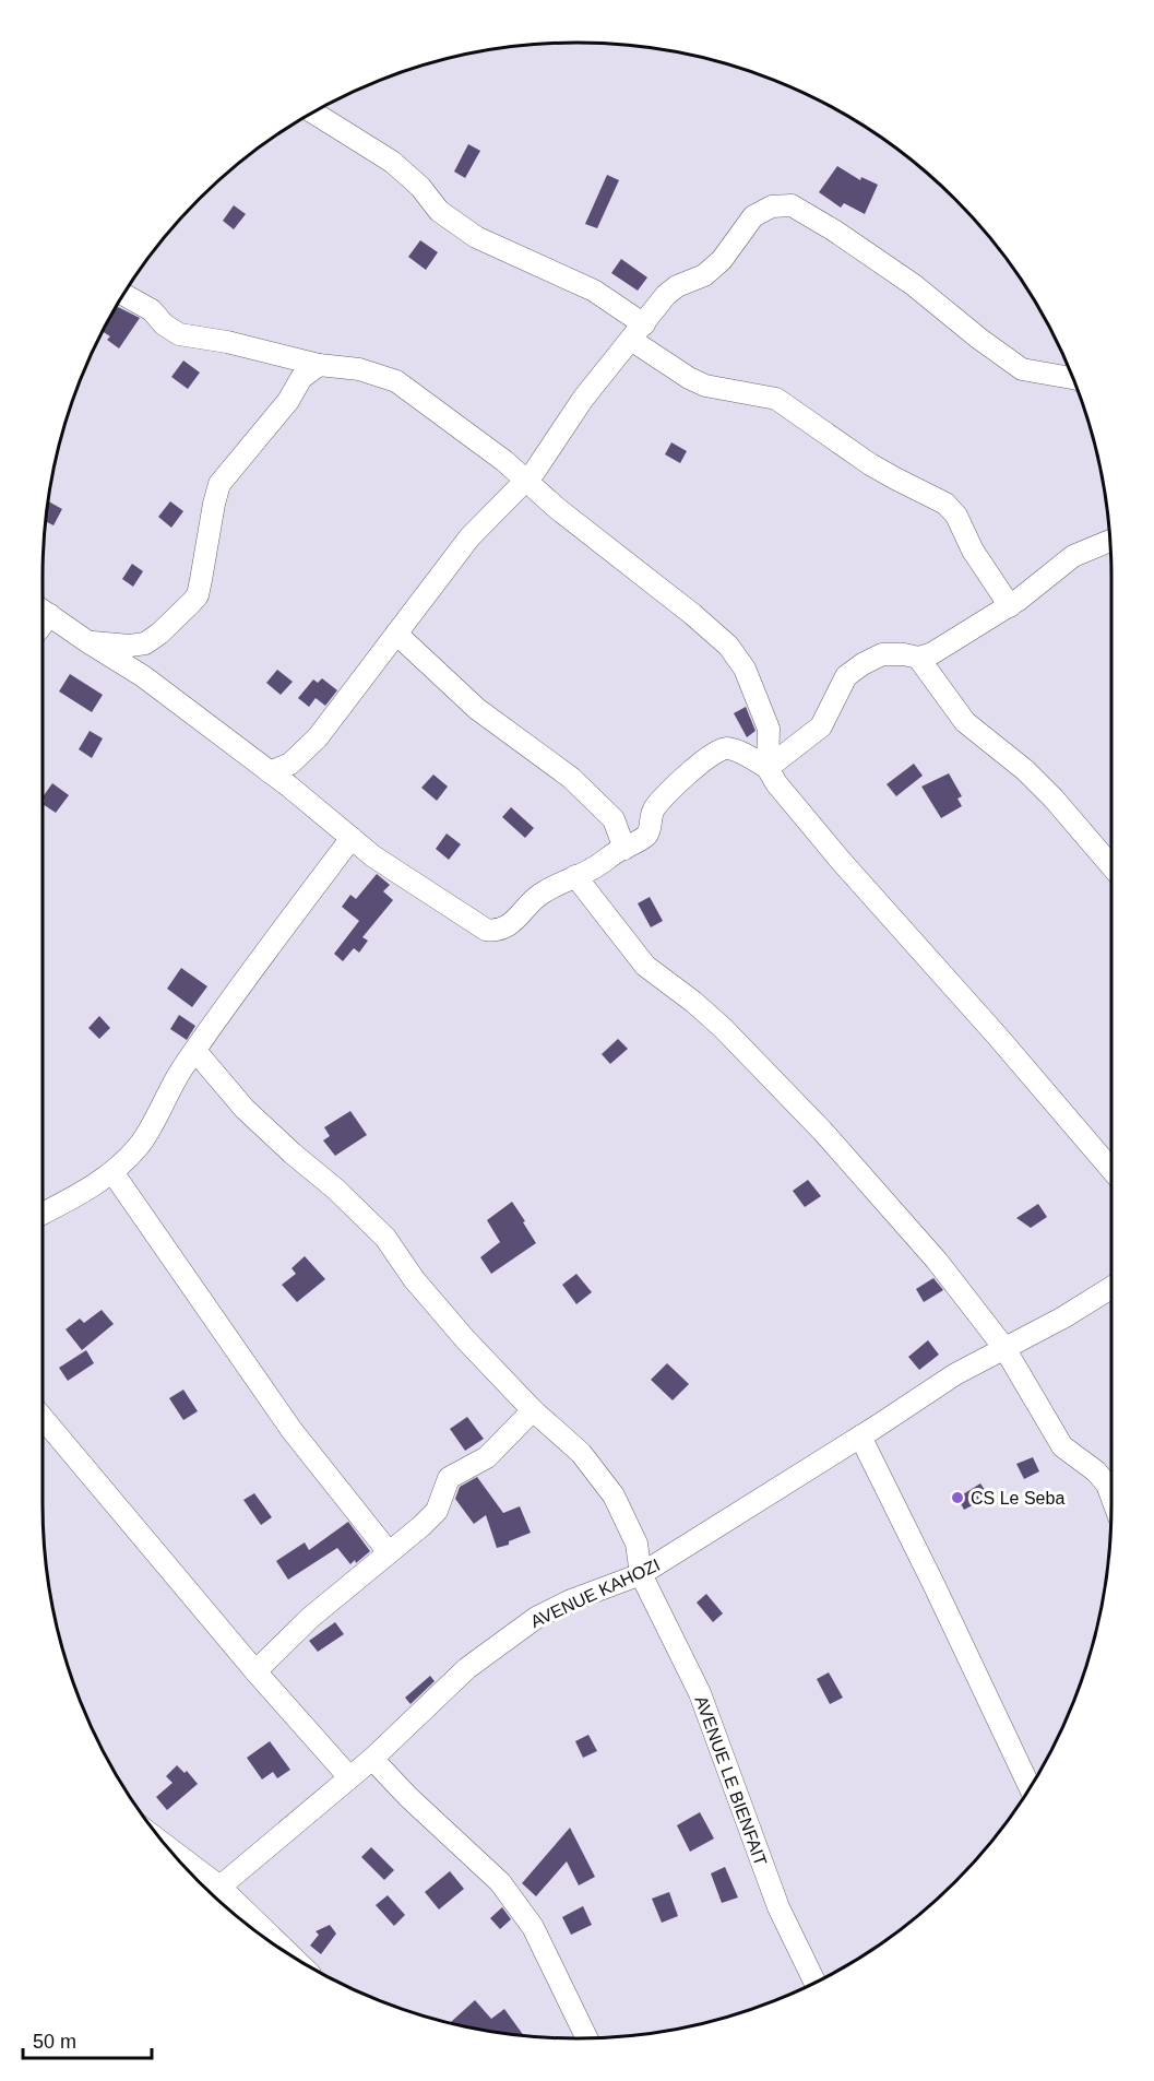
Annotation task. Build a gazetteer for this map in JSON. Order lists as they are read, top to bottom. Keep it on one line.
{"streets":{"street":["AVENUE KAHOZI","AVENUE LE BIENFAIT"]},"crossings":[["AVENUE KAHOZI","AVENUE LE BIENFAIT"]],"places":["CS Le Seba"],"scale_bar":"50 m"}
